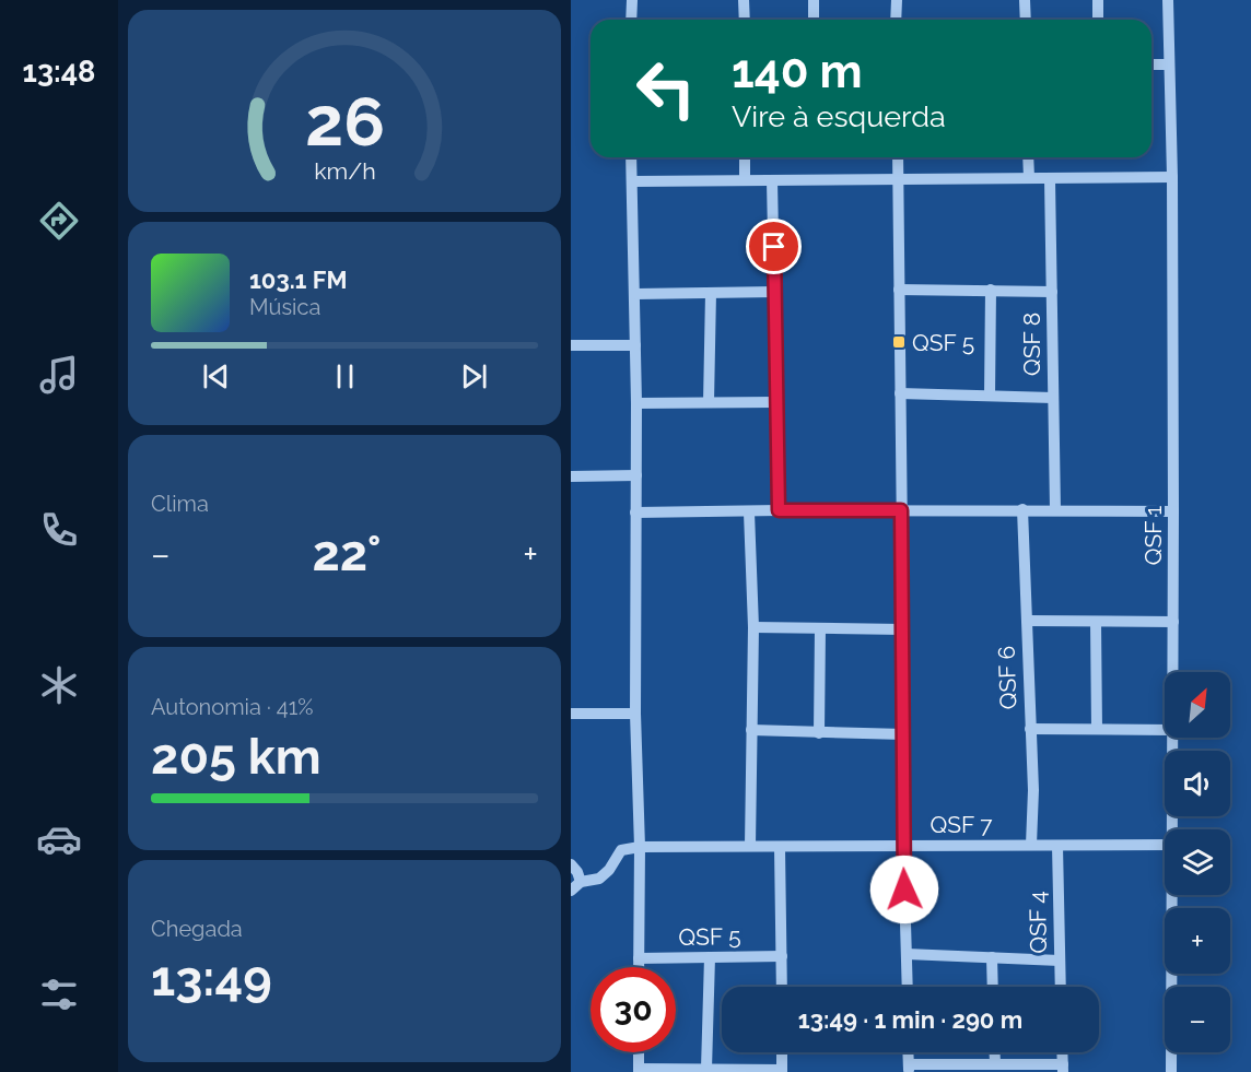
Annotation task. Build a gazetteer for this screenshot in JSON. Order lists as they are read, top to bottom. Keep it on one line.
{"streets":{"street":["QSF 8","QSF 1","QSF 6","QSF 7","QSF 4","QSF 5"]},"crossings":[["QSF 6","QSF 7"],["QSF 7","QSF 4"]],"places":{"transit":["QSF 5"]},"north":"top right","page":{"tabs":"13:48","turn":["140 m","Vire à esquerda"],"song":["103.1 FM","Música"],"tile":["Clima",["Autonomia · 41%","205 km"],["Chegada","13:49"]],"heat":["−","22°","+"],"map_buttons":["+","−"],"limit":"30","trip":"13:49 · 1 min · 290 m","gauge":["26","km/h"]}}
